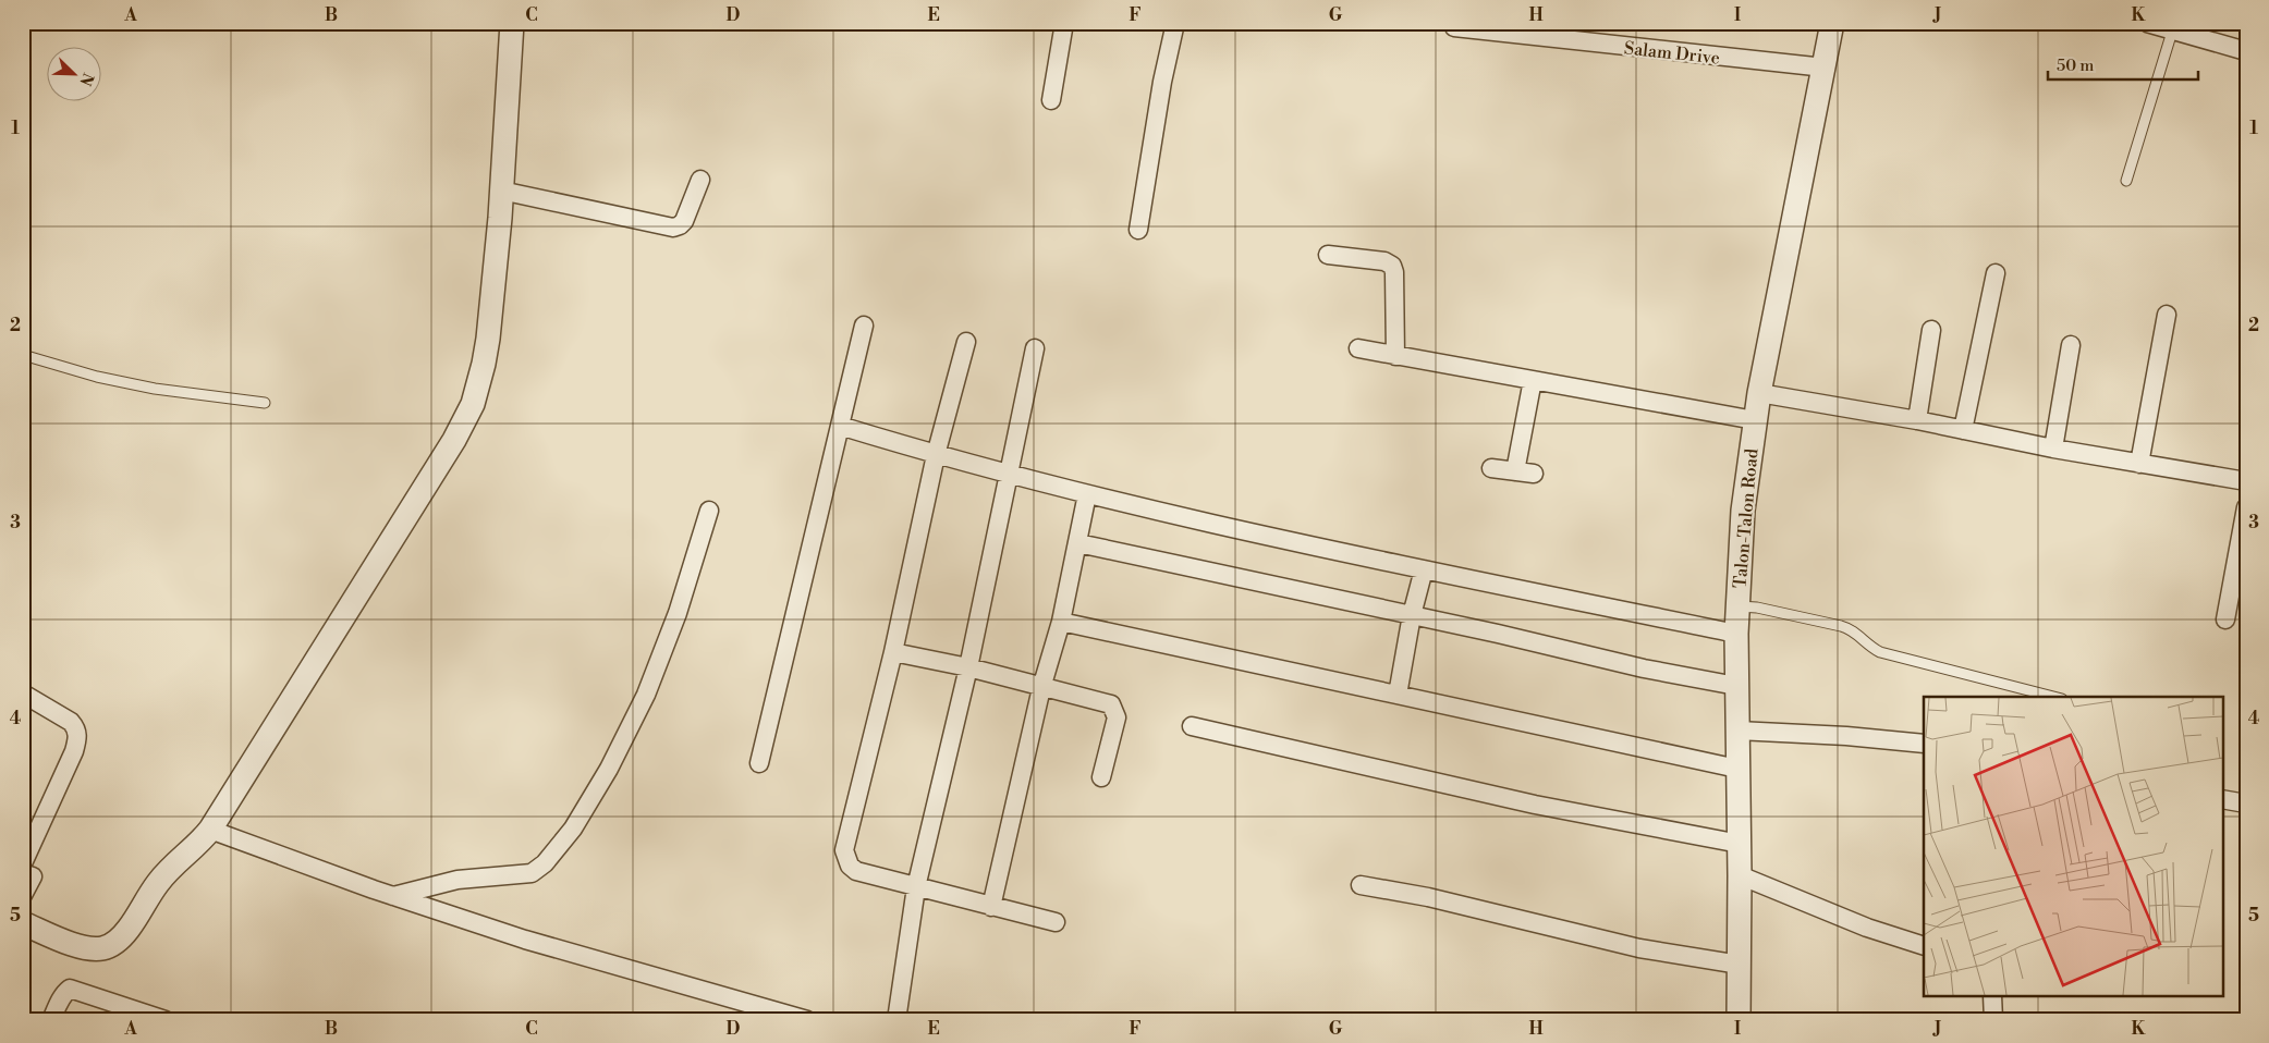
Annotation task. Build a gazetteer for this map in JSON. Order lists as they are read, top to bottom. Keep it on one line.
{"streets":{"street":["Salam Drive","Talon-Talon Road"]},"crossings":[["Salam Drive","Talon-Talon Road"]],"scale_bar":"50 m","north":"bottom right","grid":{"columns":["A","B","C","D","E","F","G","H","I","J","K"],"rows":["1","2","3","4","5"]}}
